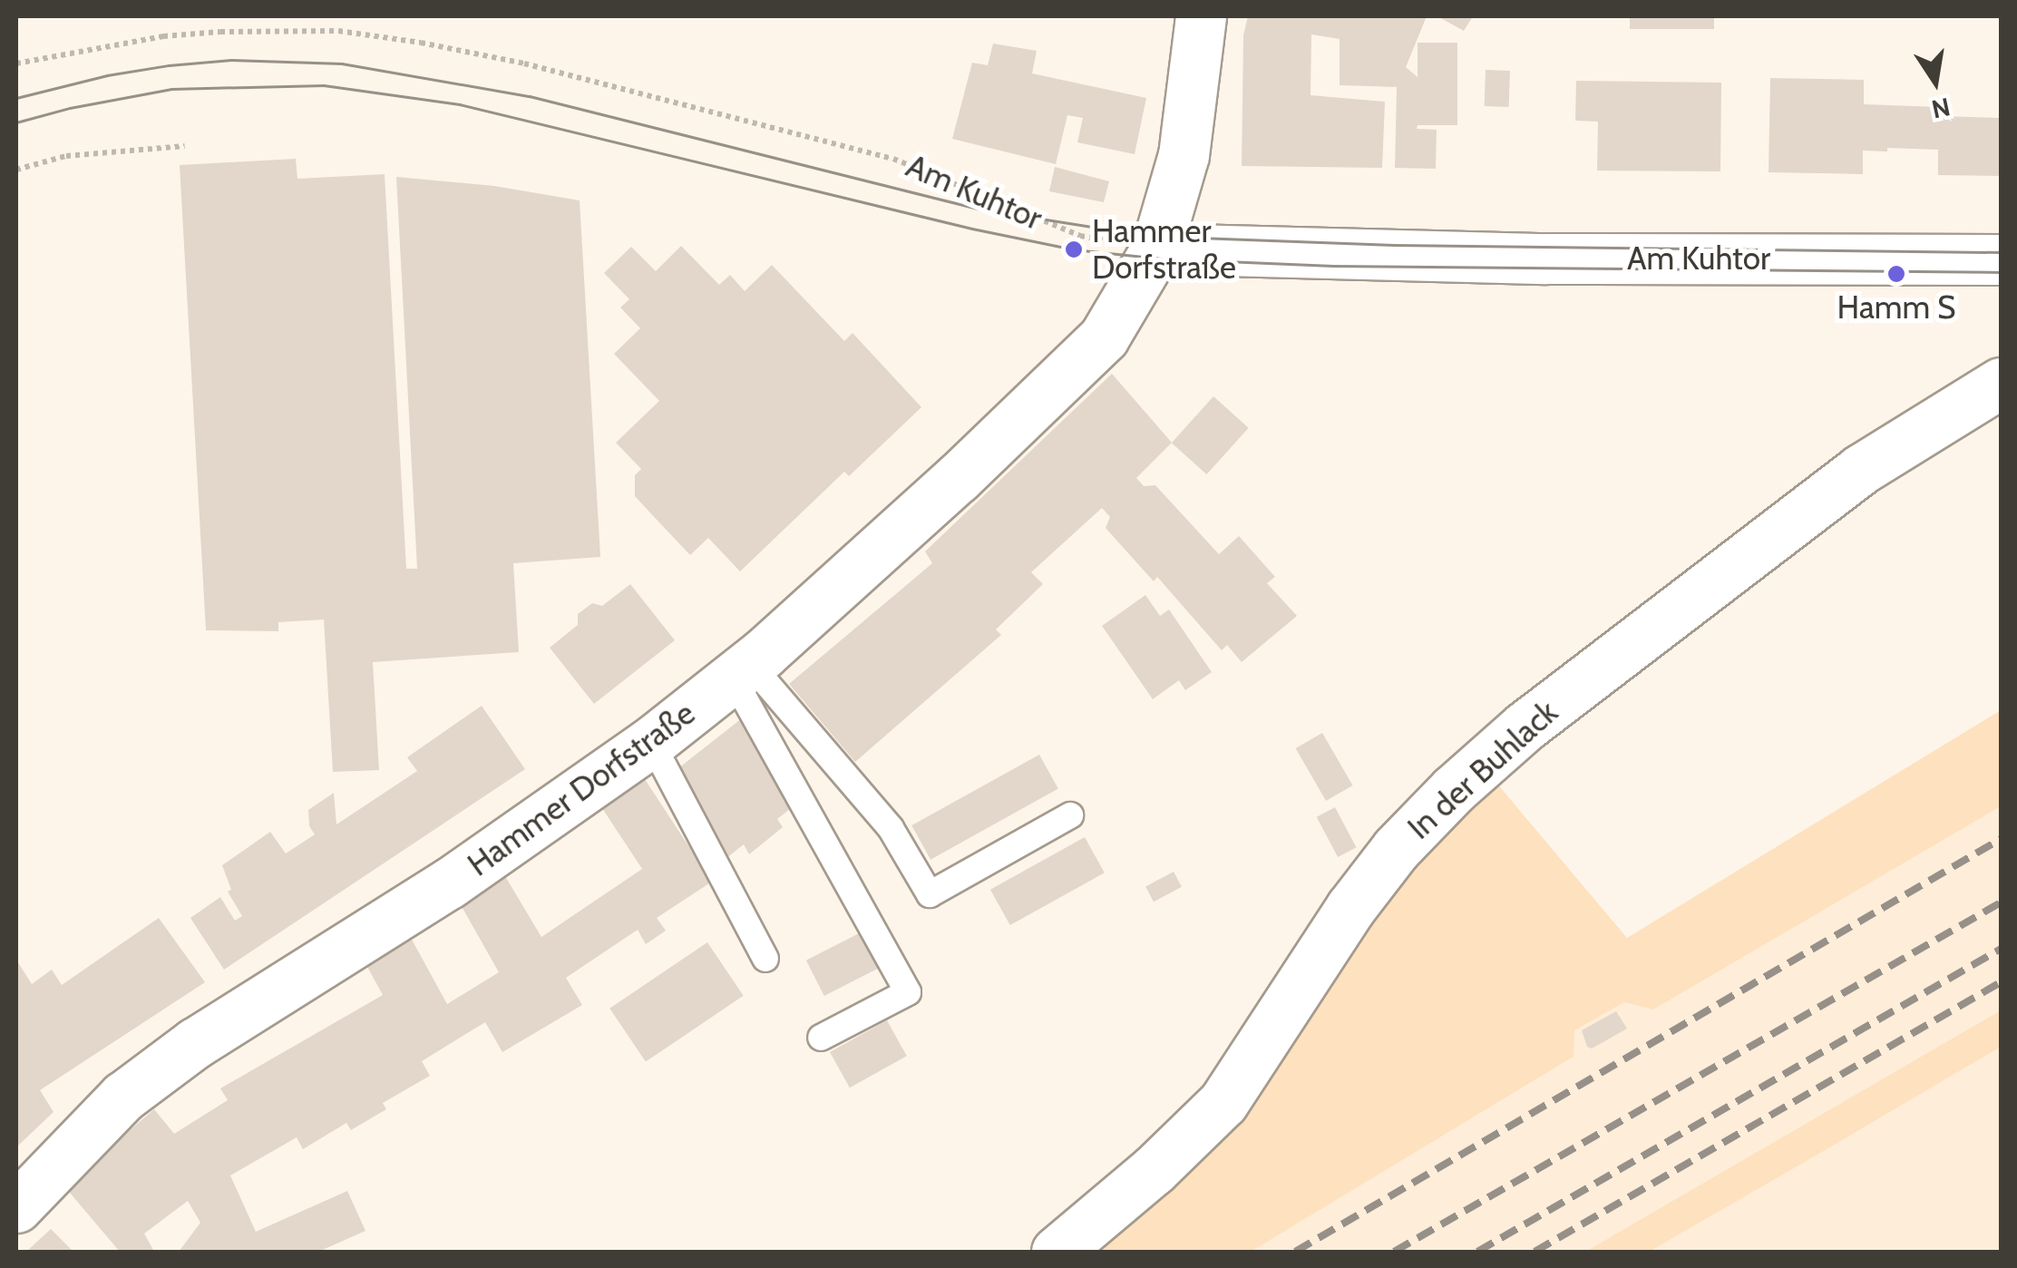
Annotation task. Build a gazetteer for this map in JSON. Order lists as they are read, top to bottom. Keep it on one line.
{"streets":{"street":["Am Kuhtor","In der Buhlack","Hammer Dorfstraße"]},"crossings":[["Am Kuhtor","Hammer Dorfstraße"]],"places":["Hammer Dorfstraße","Hamm S"],"north":"bottom"}
